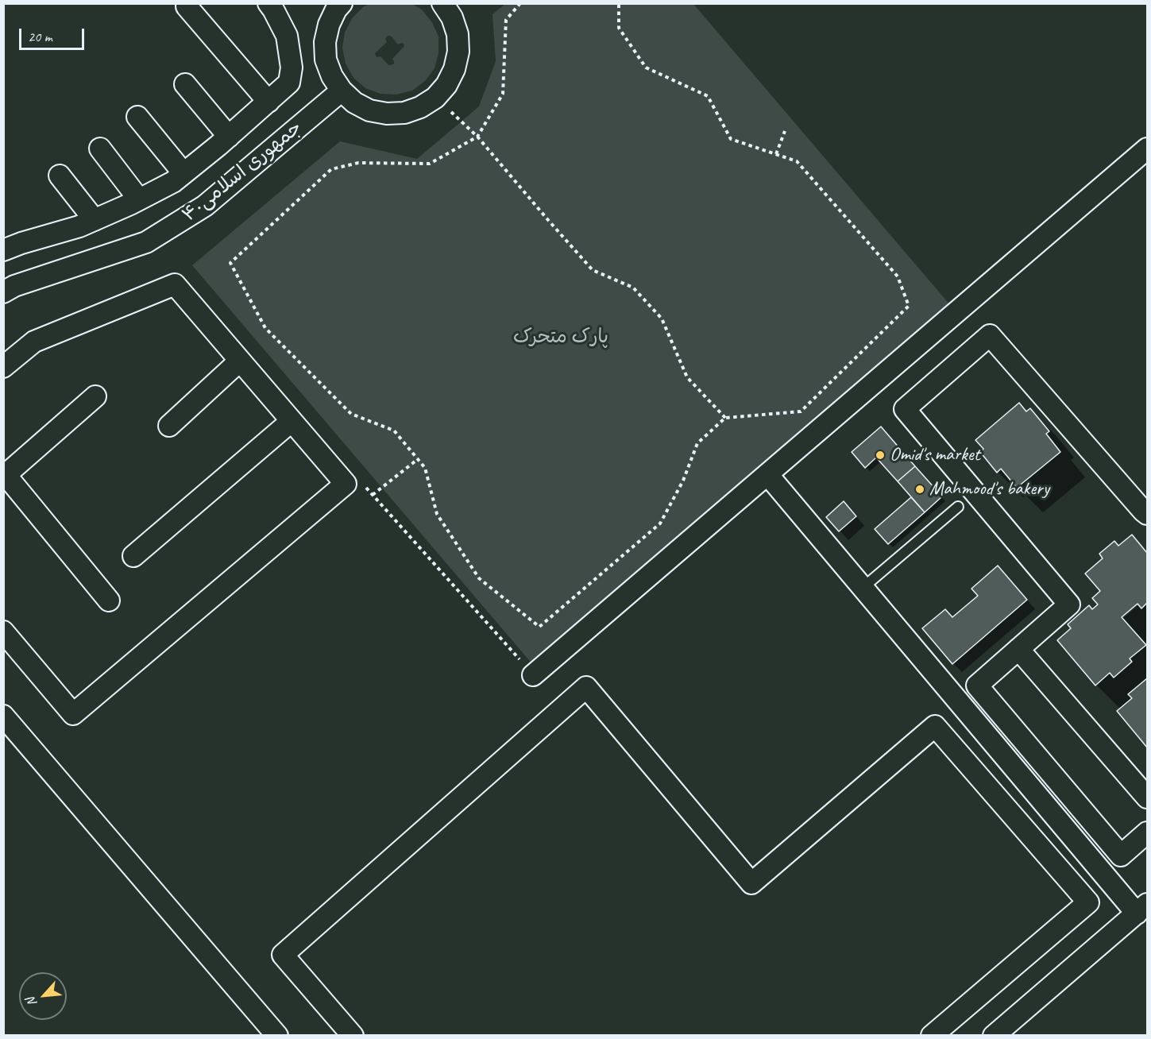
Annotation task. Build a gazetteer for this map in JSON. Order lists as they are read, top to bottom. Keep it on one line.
{"streets":{"street":["جمهوری اسلامی۴۰"]},"parks":["پارک متحرک"],"places":["Omid's market","Mahmood's bakery"],"scale_bar":"20 m","north":"bottom left"}
